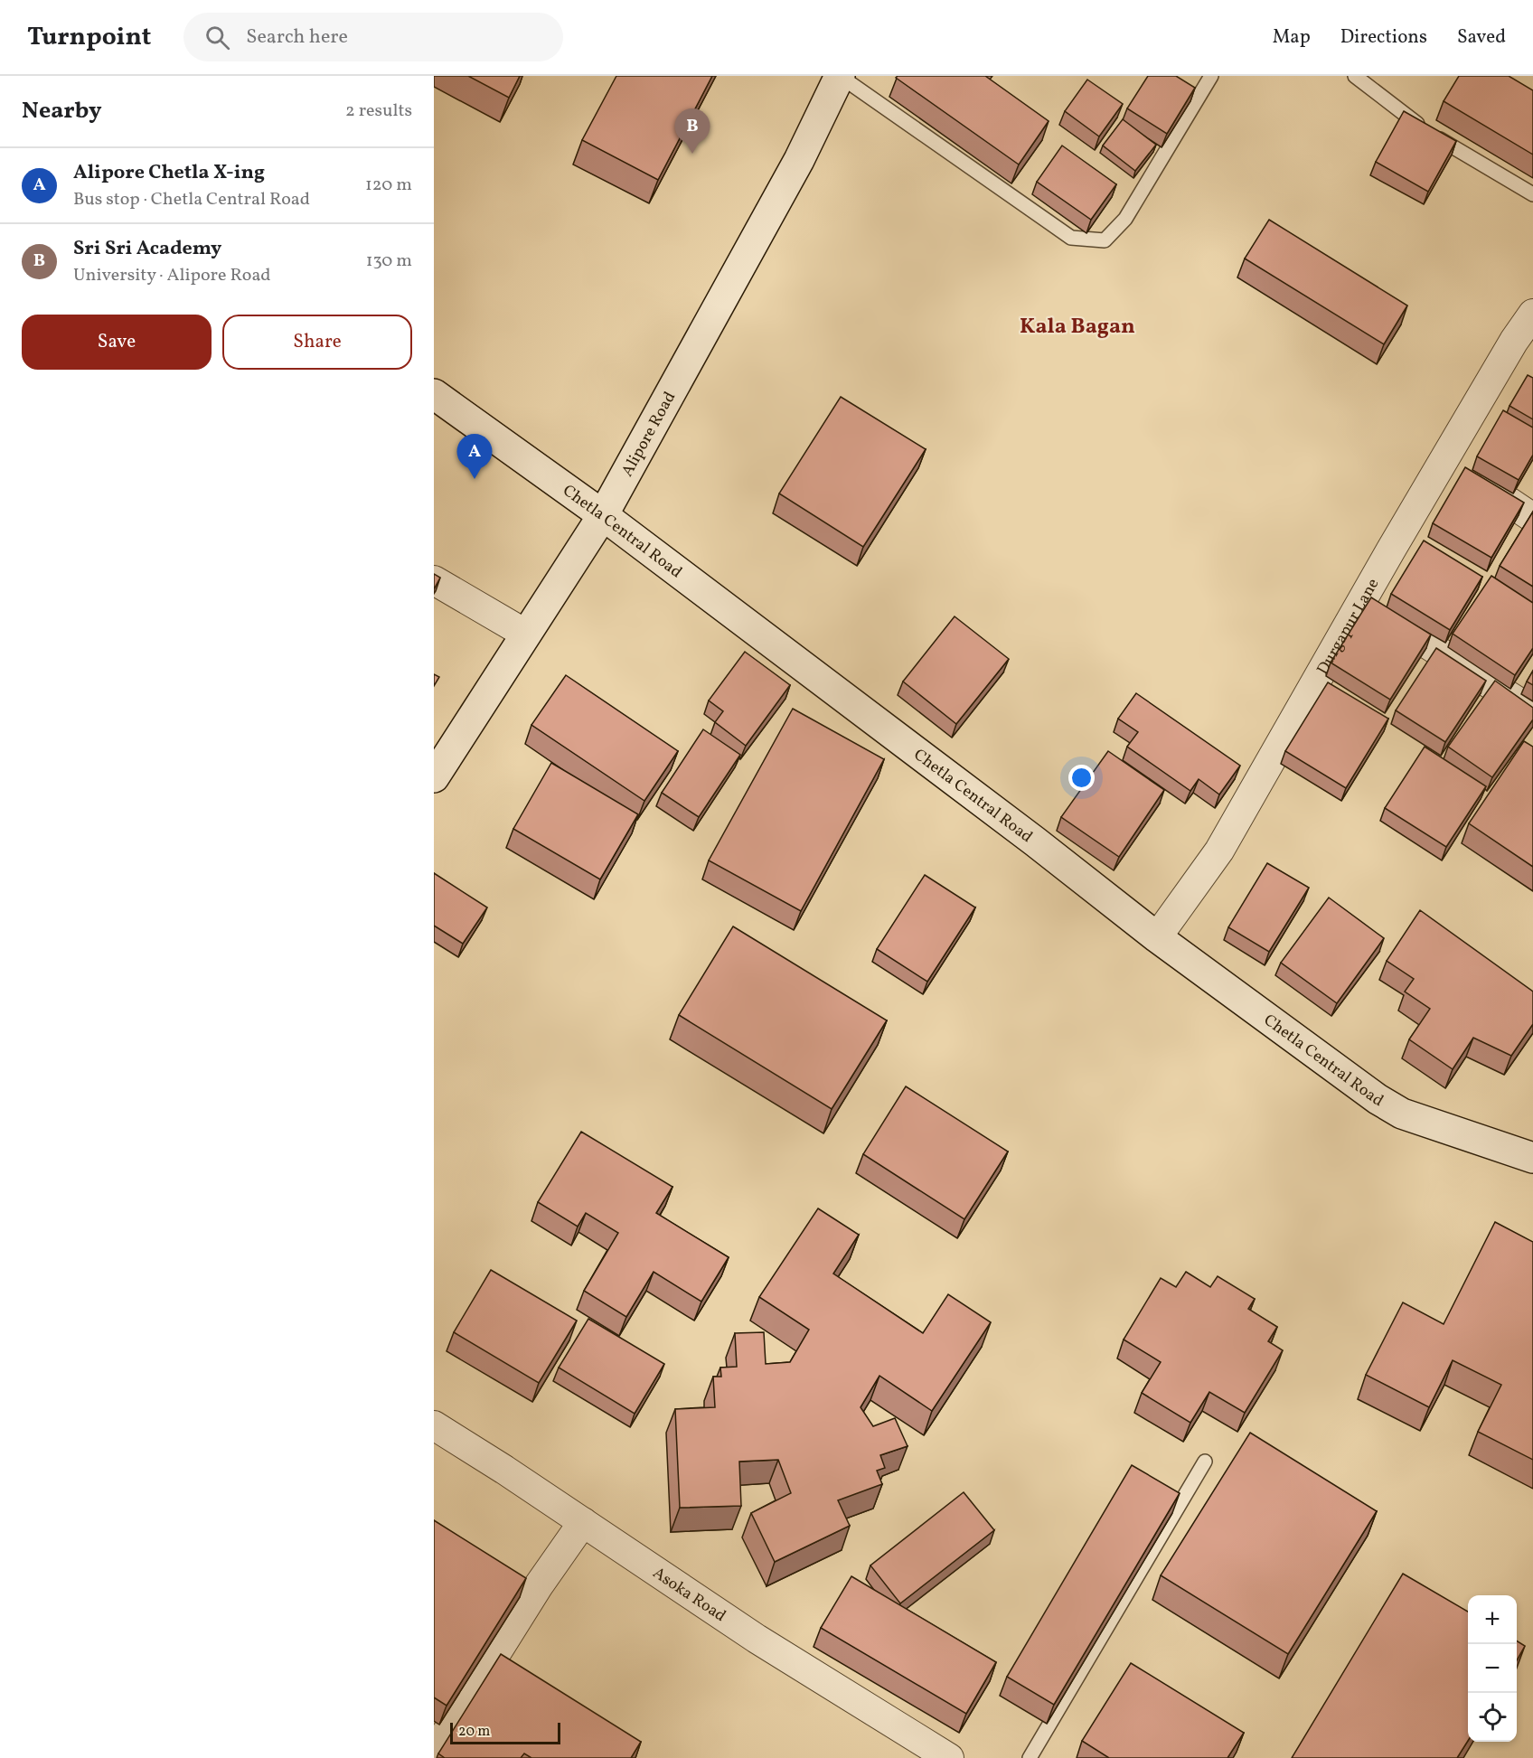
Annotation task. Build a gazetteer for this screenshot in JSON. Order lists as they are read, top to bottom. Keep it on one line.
{"streets":{"main road":["Alipore Road","Chetla Central Road"],"street":["Durgapur Lane","Asoka Road"]},"crossings":[["Alipore Road","Chetla Central Road"],["Chetla Central Road","Durgapur Lane"]],"districts":["Kala Bagan"],"scale_bar":"20 m","page":{"header":"Turnpoint","search":"Search here","nav":["Map","Directions","Saved"],"heading":["Nearby","2 results"],"pins":["B","A"],"list":[{"mark":"A","name":"Alipore Chetla X-ing","note":"Bus stop · Chetla Central Road","value":"120 m"},{"mark":"B","name":"Sri Sri Academy","note":"University · Alipore Road","value":"130 m"}],"buttons":["Save","Share"],"map_buttons":["+","−"],"scale":"20 m"}}
